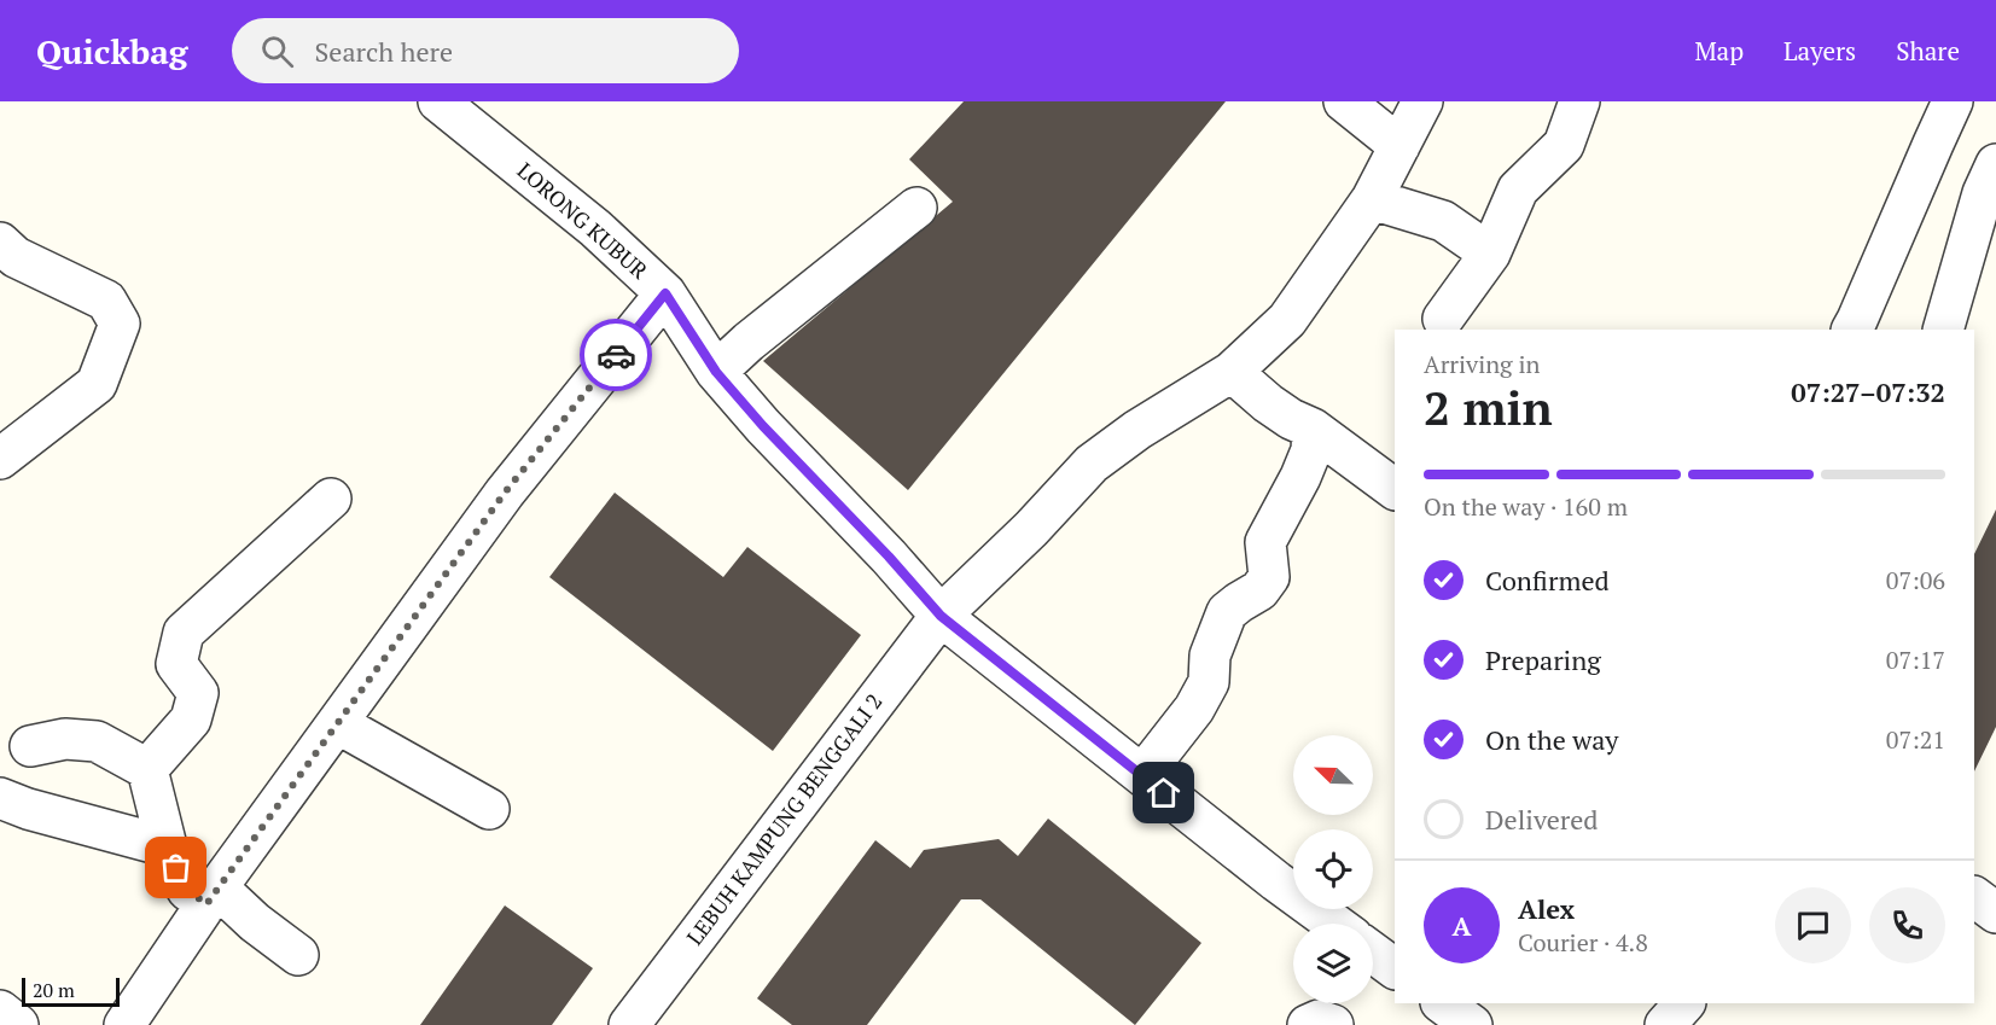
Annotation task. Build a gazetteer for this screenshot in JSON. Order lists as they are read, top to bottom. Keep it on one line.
{"streets":{"street":["LORONG KUBUR","LEBUH KAMPUNG BENGGALI 2"]},"crossings":[["LORONG KUBUR","LEBUH KAMPUNG BENGGALI 2"]],"scale_bar":"20 m","north":"top left","page":{"header":"Quickbag","search":"Search here","nav":["Map","Layers","Share"],"heading":["2 min","Arriving in","07:27–07:32"],"panel":["Alex","Courier · 4.8"],"bar":"On the way · 160 m","list":[["Confirmed","07:06"],["Preparing","07:17"],["On the way","07:21"],"Delivered"],"round":"A","scale":"20 m"}}
